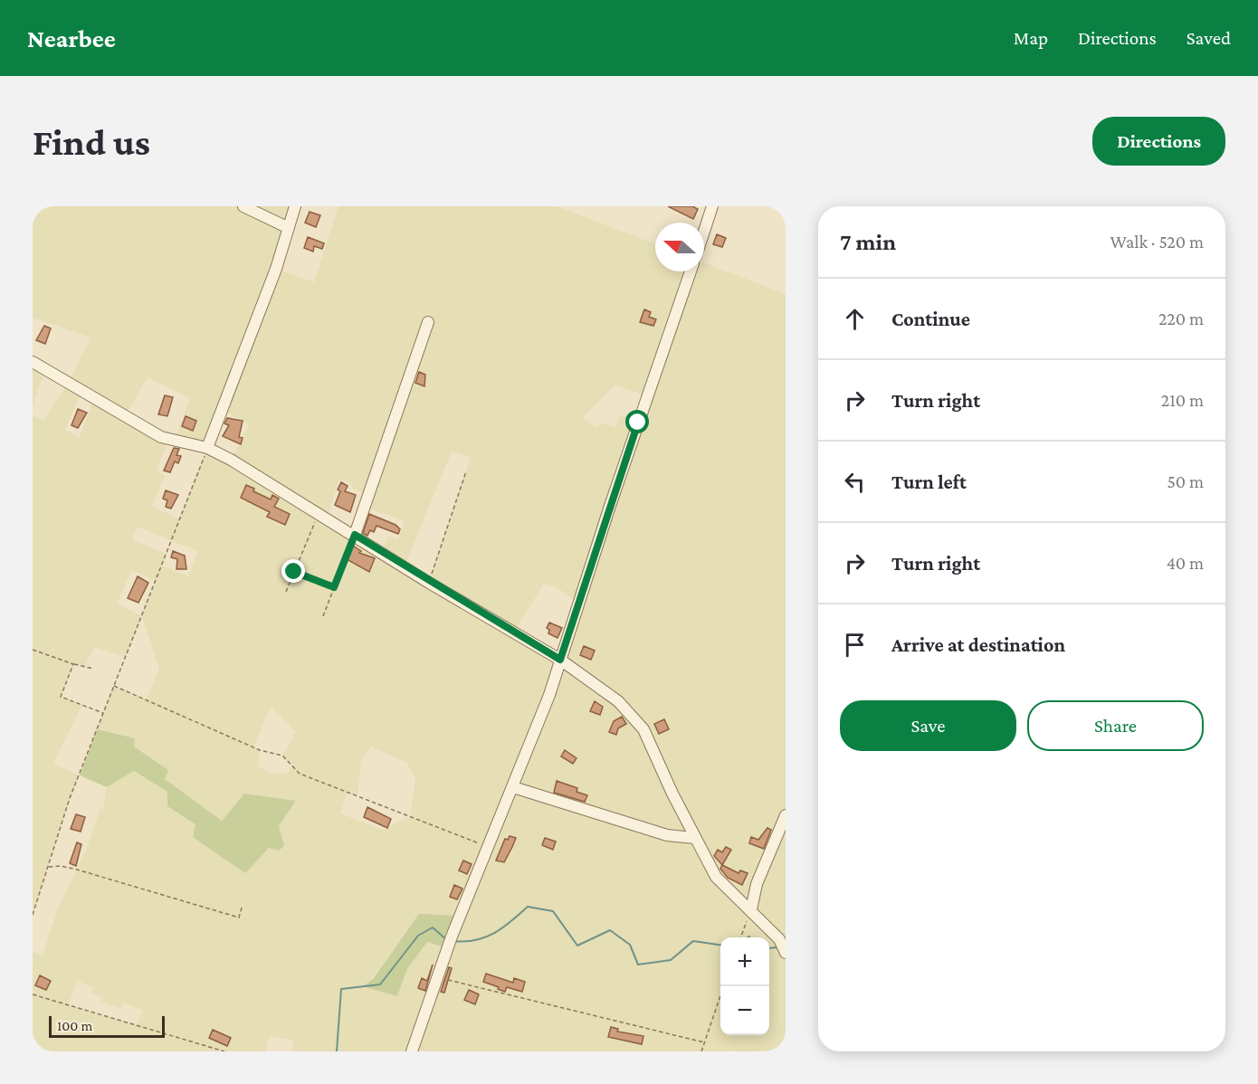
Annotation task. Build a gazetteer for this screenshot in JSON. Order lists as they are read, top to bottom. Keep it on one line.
{"scale_bar":"100 m","north":"left","page":{"header":"Nearbee","nav":["Map","Directions","Saved"],"buttons":["Directions",["Save","Share"]],"title":"Find us","heading":["7 min","Walk · 520 m"],"list":[["Continue","220 m"],["Turn right","210 m"],["Turn left","50 m"],["Turn right","40 m"],"Arrive at destination"],"map_buttons":["+","−"],"scale":"100 m"}}
